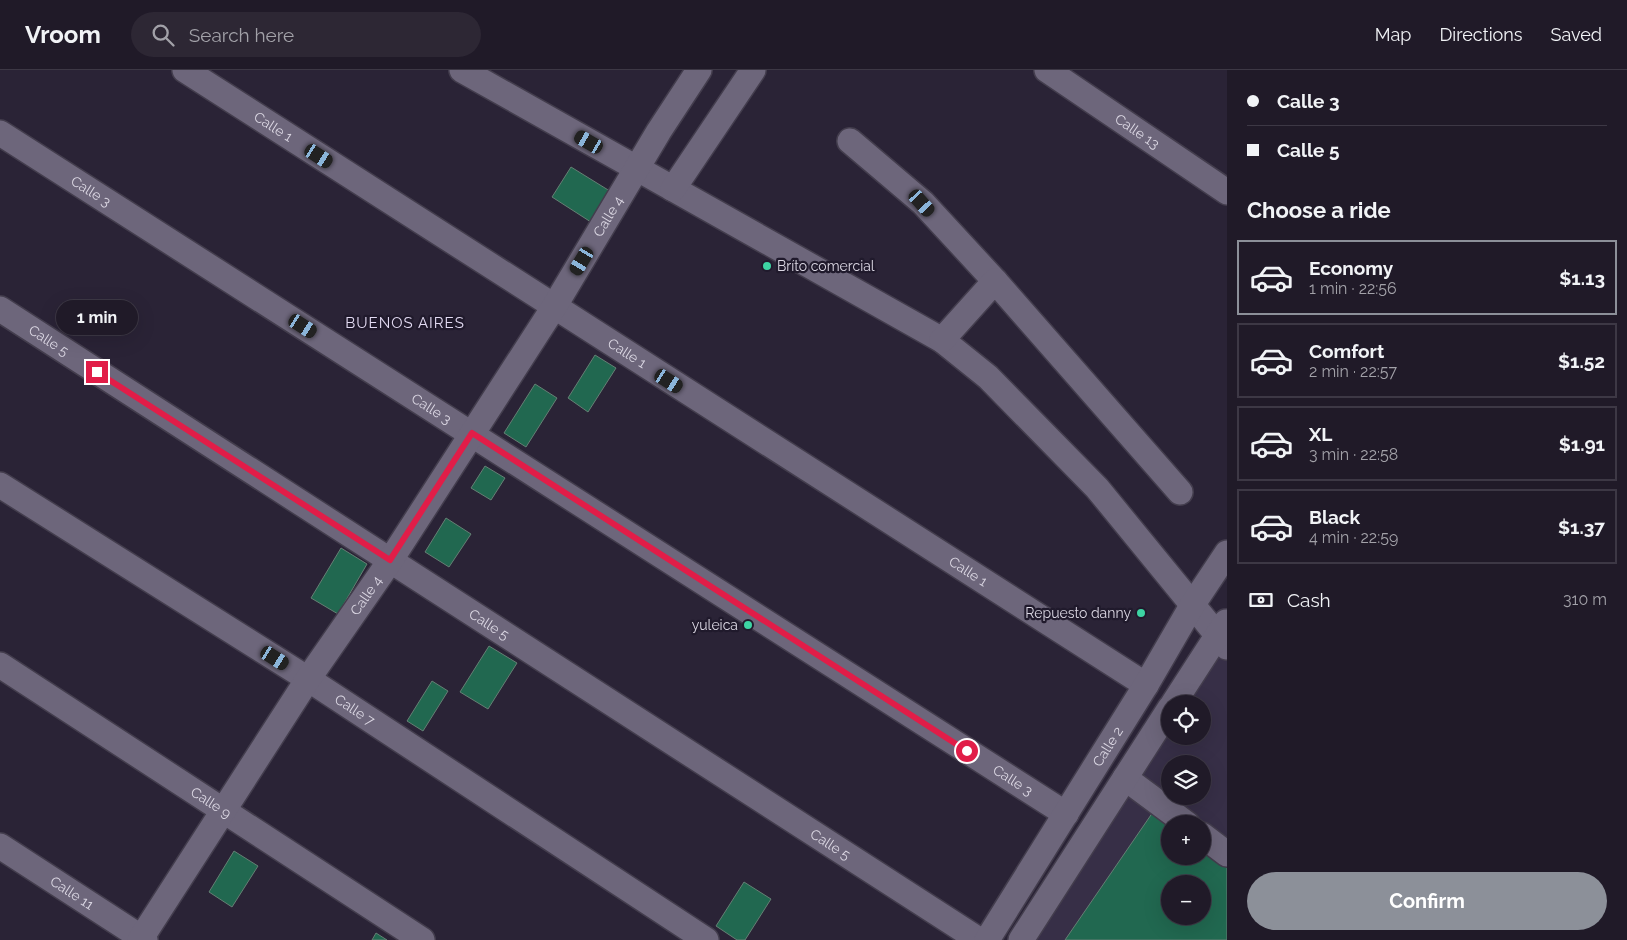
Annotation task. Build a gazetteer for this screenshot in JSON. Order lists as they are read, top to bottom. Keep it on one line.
{"streets":{"street":["Calle 1","Calle 13","Calle 3","Calle 4","Calle 5","Calle 7","Calle 2","Calle 9","Calle 11"]},"crossings":[["Calle 1","Calle 4"],["Calle 1","Calle 2"],["Calle 3","Calle 4"],["Calle 3","Calle 2"],["Calle 4","Calle 5"],["Calle 4","Calle 7"],["Calle 4","Calle 9"],["Calle 4","Calle 11"]],"districts":["BUENOS AIRES"],"places":["Bríto comercial","Repuesto danny","yuleica"],"page":{"header":"Vroom","search":"Search here","nav":["Map","Directions","Saved"],"banner":["Calle 3","Calle 5"],"heading":"Choose a ride","list":[{"name":"Economy","note":"1 min · 22:56","value":"$1.13"},{"name":"Comfort","note":"2 min · 22:57","value":"$1.52"},{"name":"XL","note":"3 min · 22:58","value":"$1.91"},{"name":"Black","note":"4 min · 22:59","value":"$1.37"}],"bubble":"1 min","pay":["Cash","310 m"],"map_buttons":["+","−"],"buttons":"Confirm"}}
